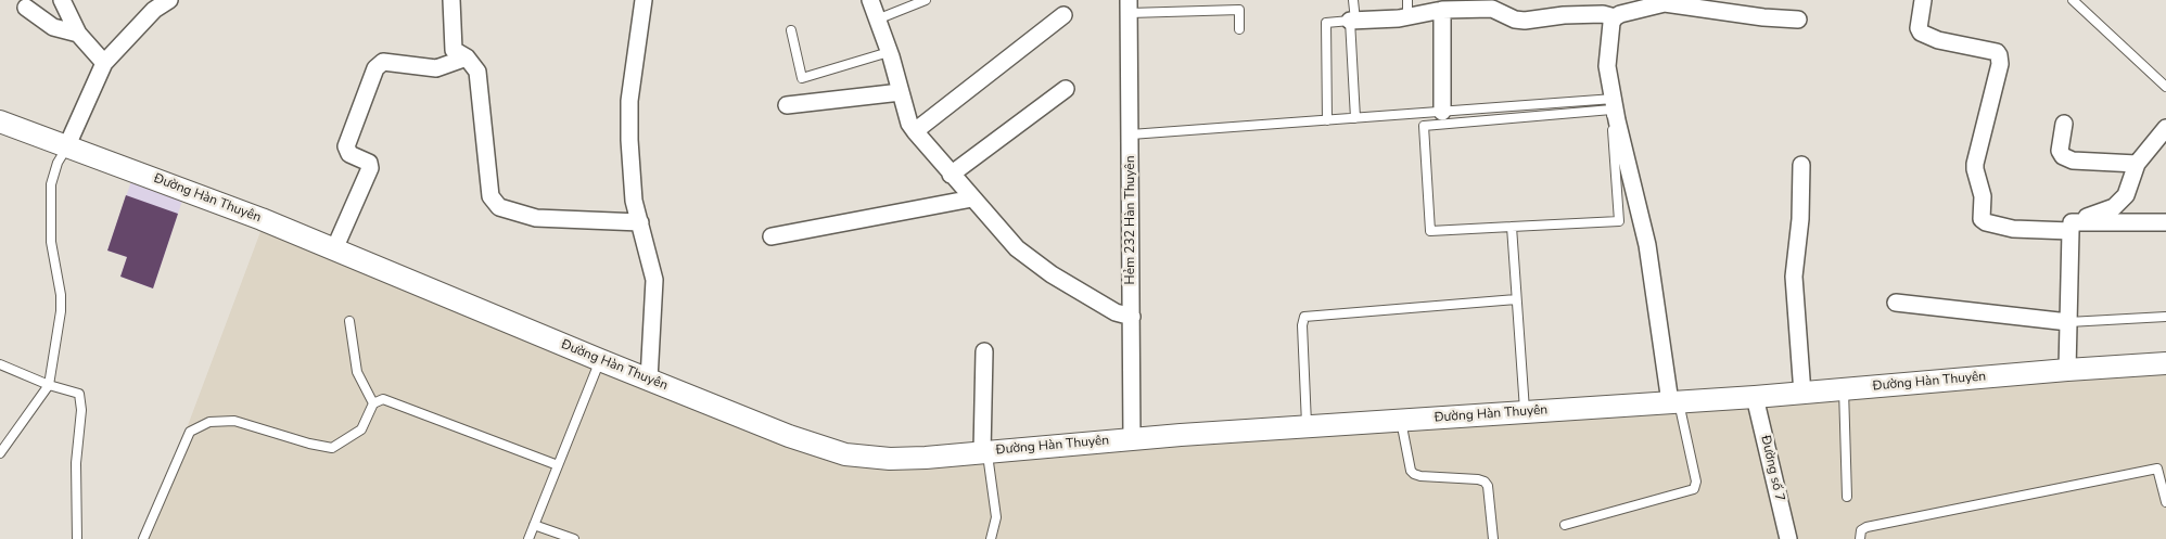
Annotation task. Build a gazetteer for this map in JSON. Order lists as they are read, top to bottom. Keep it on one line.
{"streets":{"street":["Đường Hàn Thuyên","Hẻm 232 Hàn Thuyên","Đường số 7"]},"crossings":[["Đường Hàn Thuyên","Hẻm 232 Hàn Thuyên"],["Đường Hàn Thuyên","Đường số 7"]]}
